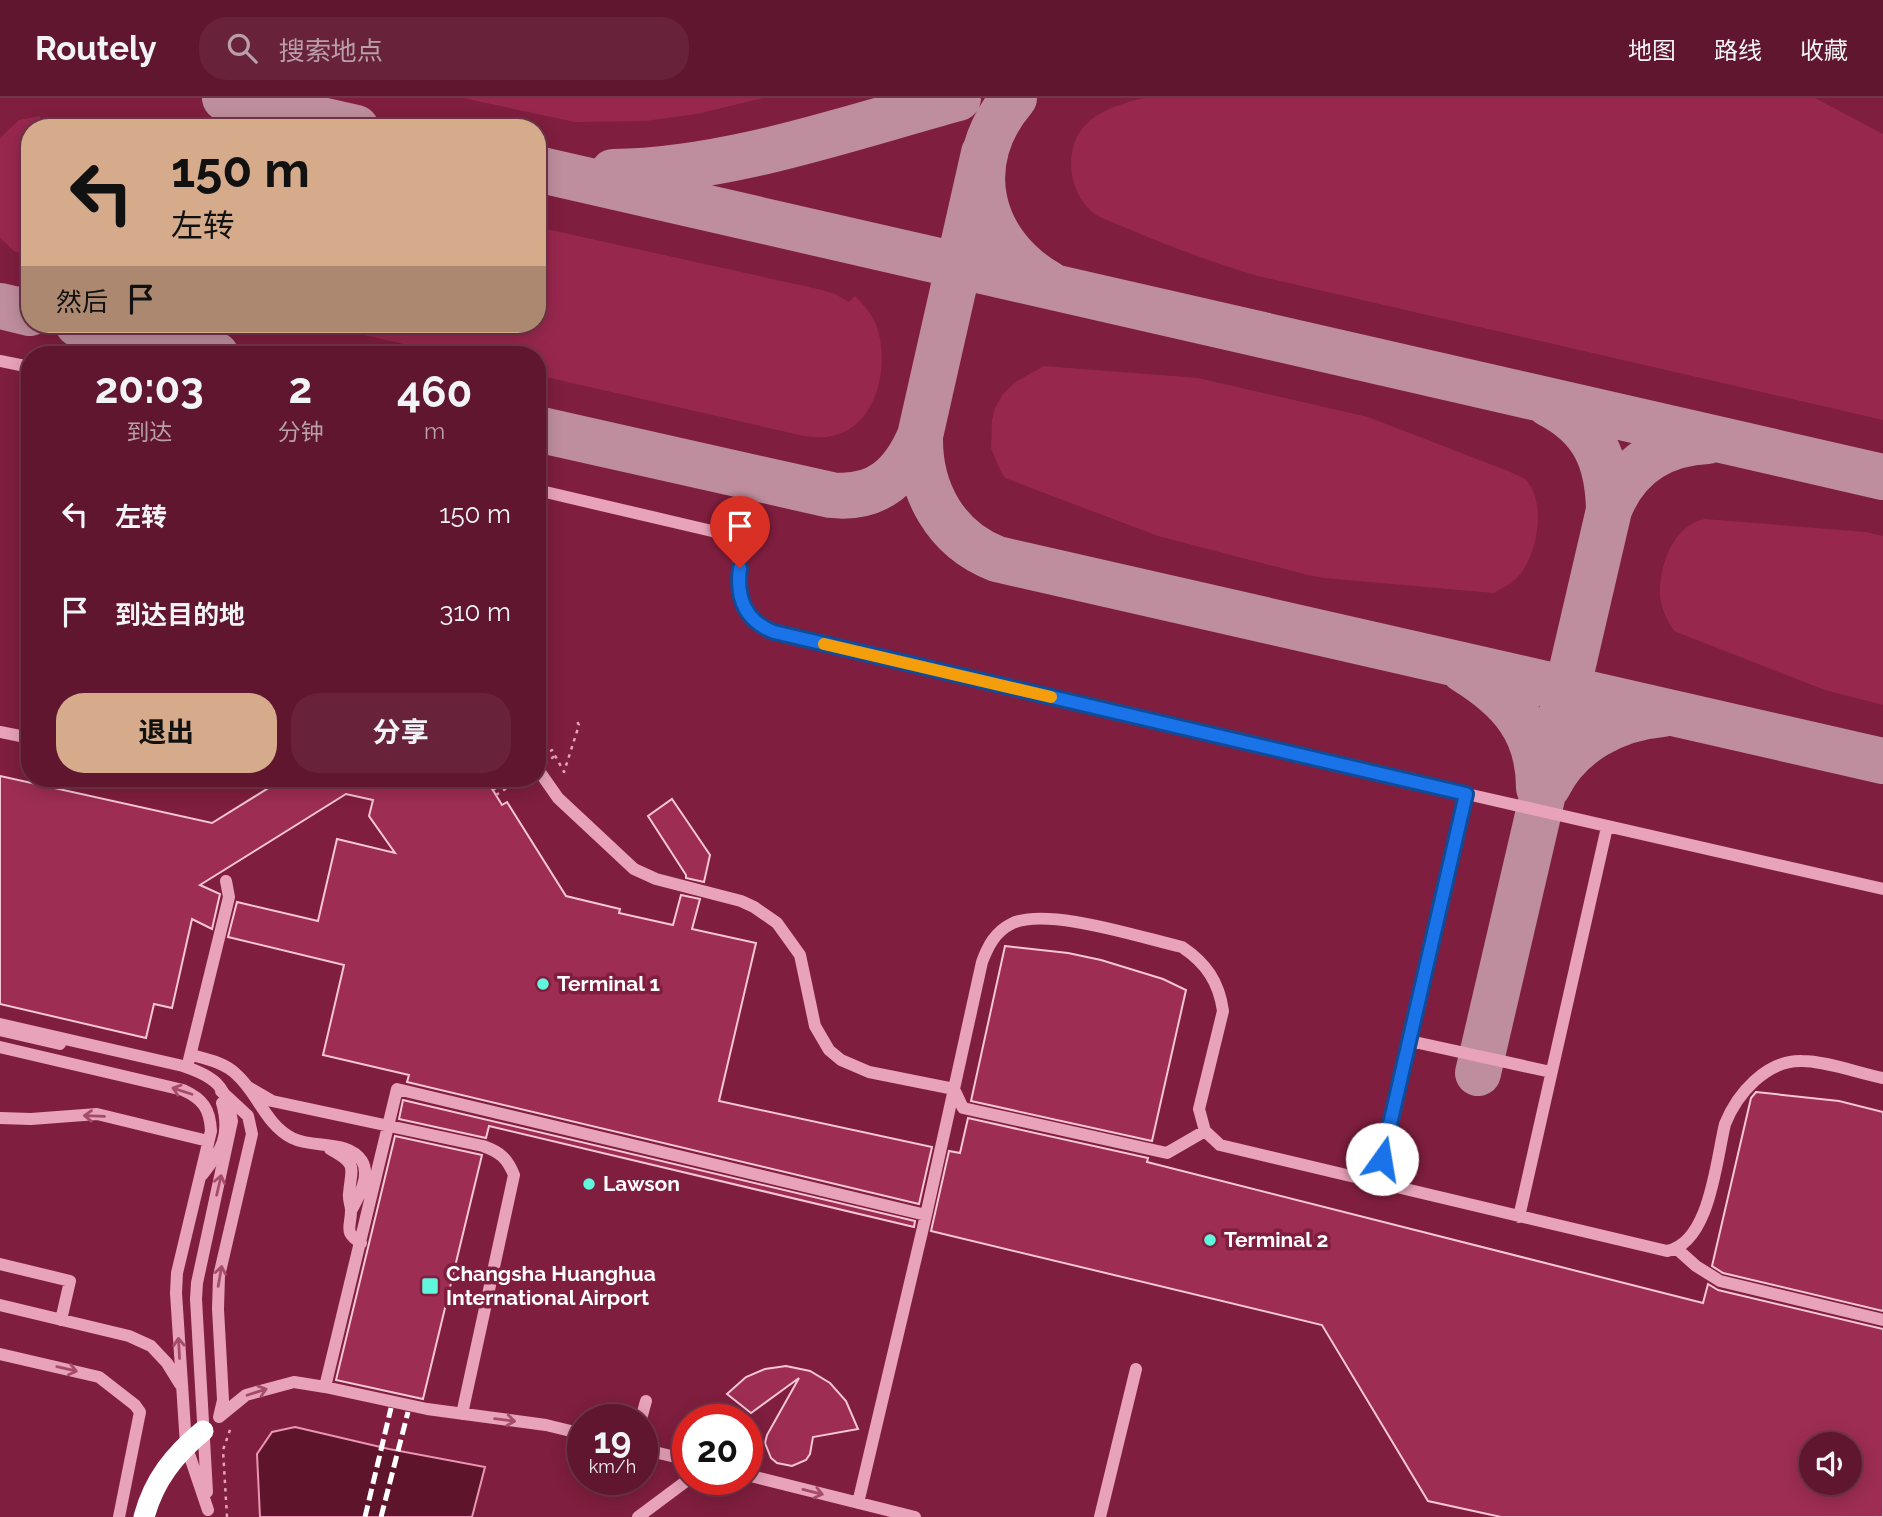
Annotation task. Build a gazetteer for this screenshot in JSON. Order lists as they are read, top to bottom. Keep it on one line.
{"places":{"other":["Terminal 1","Lawson","Terminal 2"],"transit":["Changsha Huanghua International Airport"]},"page":{"header":"Routely","search":"搜索地点","nav":["地图","路线","收藏"],"turn":["150 m","左转"],"then":"然后","eta":["20:03","到达","2","分钟","460","m"],"list":[{"name":"左转","value":"150 m"},{"name":"到达目的地","value":"310 m"}],"buttons":["退出","分享"],"speed":"19 km/h","limit":"20"}}
